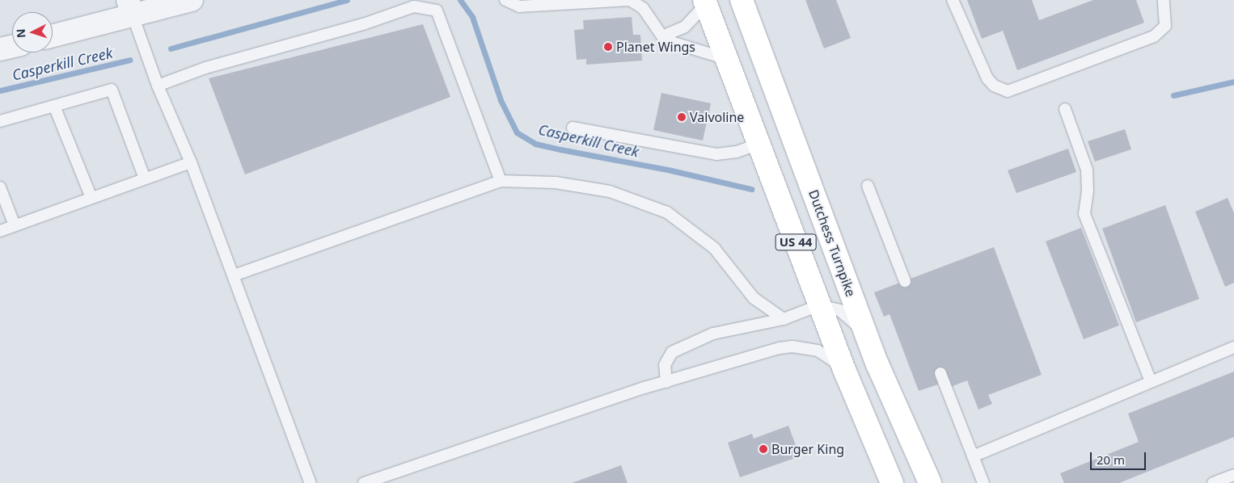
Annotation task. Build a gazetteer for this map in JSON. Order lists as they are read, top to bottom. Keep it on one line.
{"streets":{"highway":["US 44","Dutchess Turnpike"]},"water":["Casperkill Creek"],"places":["Planet Wings","Valvoline","Burger King"],"scale_bar":"20 m","north":"left"}
